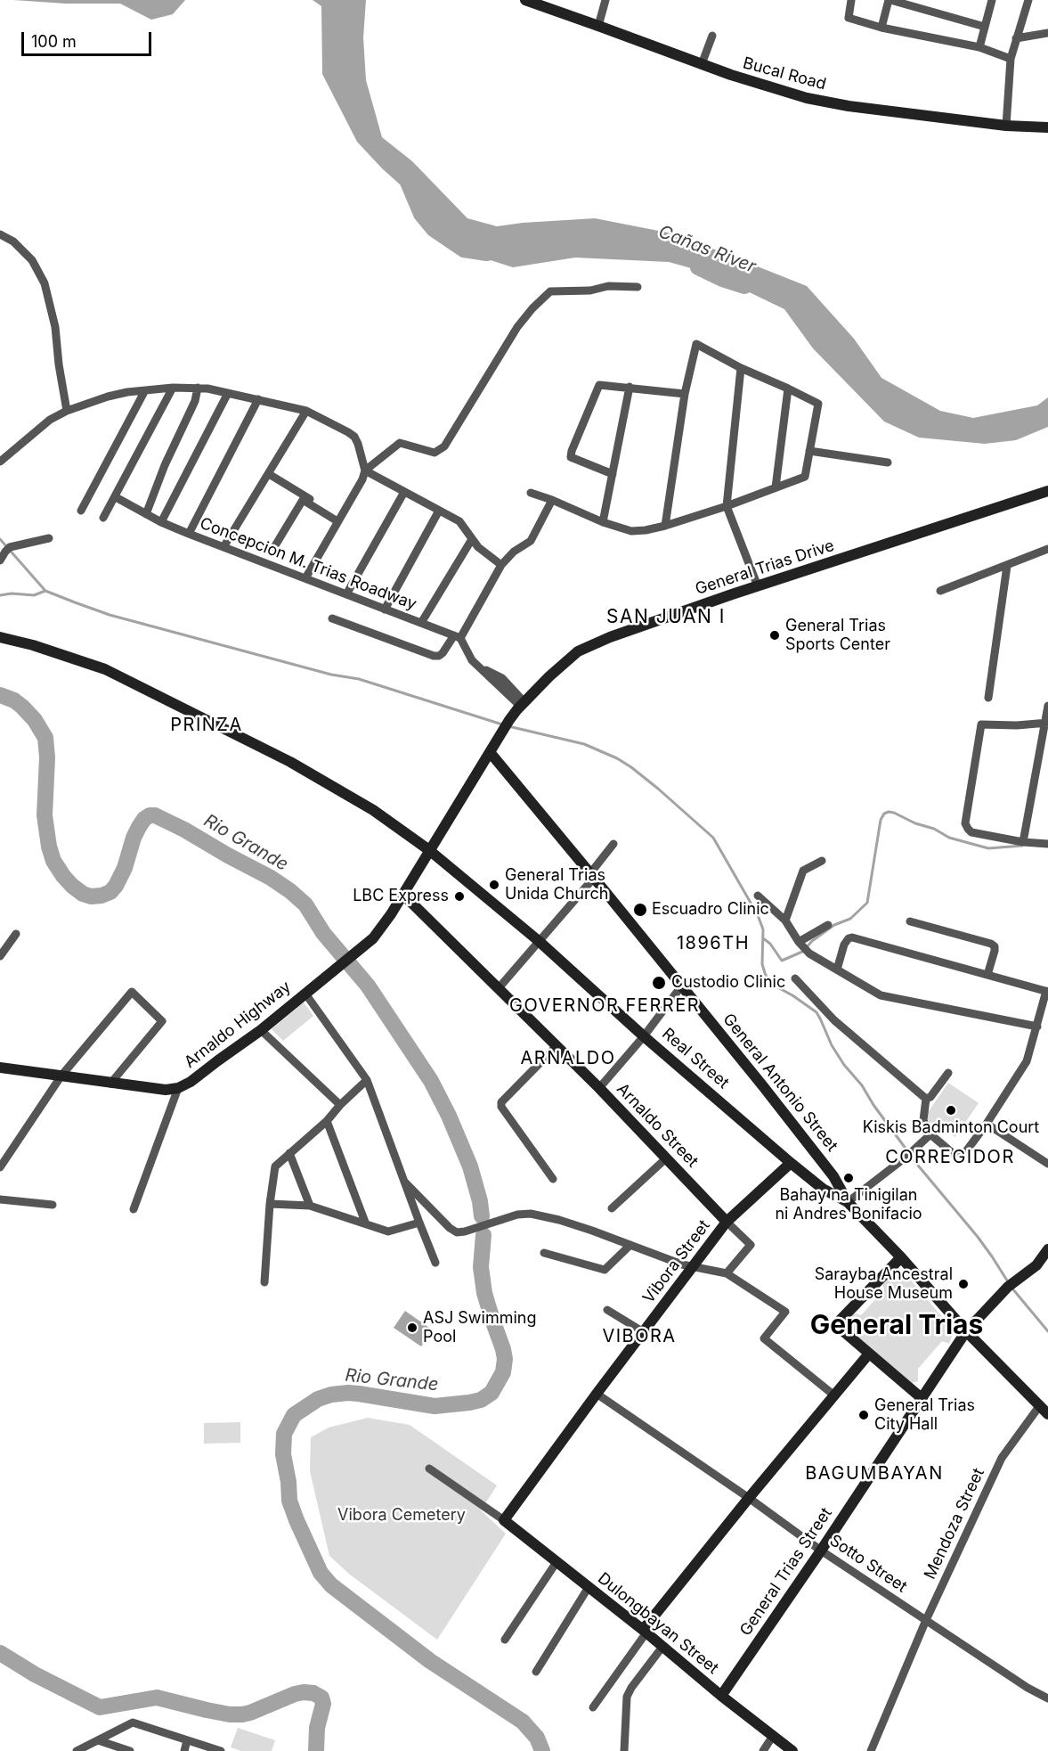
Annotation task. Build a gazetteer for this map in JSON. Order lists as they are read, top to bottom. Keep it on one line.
{"streets":{"main road":["Bucal Road","General Trias Drive","Arnaldo Highway","Real Street","General Antonio Street","Arnaldo Street","Vibora Street","General Trias Street","Dulongbayan Street"],"street":["Concepcion M. Trias Roadway","Mendoza Street","Sotto Street"]},"crossings":[["General Trias Drive","Arnaldo Highway"],["General Trias Drive","Real Street"],["General Trias Drive","General Antonio Street"],["Arnaldo Highway","Real Street"],["Arnaldo Highway","Arnaldo Street"],["Real Street","General Antonio Street"],["Real Street","Vibora Street"],["General Antonio Street","Mendoza Street"],["General Antonio Street","General Trias Street"],["Arnaldo Street","Vibora Street"],["Vibora Street","Sotto Street"],["Vibora Street","Dulongbayan Street"],["Mendoza Street","Sotto Street"],["Sotto Street","General Trias Street"],["General Trias Street","Dulongbayan Street"]],"districts":["SAN JUAN I","PRINZA","1896TH","GOVERNOR FERRER","ARNALDO","CORREGIDOR","General Trias","VIBORA","BAGUMBAYAN"],"water":["Cañas River","Rio Grande"],"parks":["Vibora Cemetery"],"places":["General Trias Sports Center","General Trias Unida Church","LBC Express","Escuadro Clinic","Custodio Clinic","Kiskis Badminton Court","Bahay na Tinigilan ni Andres Bonifacio","Sarayba Ancestral House Museum","ASJ Swimming Pool","General Trias City Hall"],"scale_bar":"100 m"}
